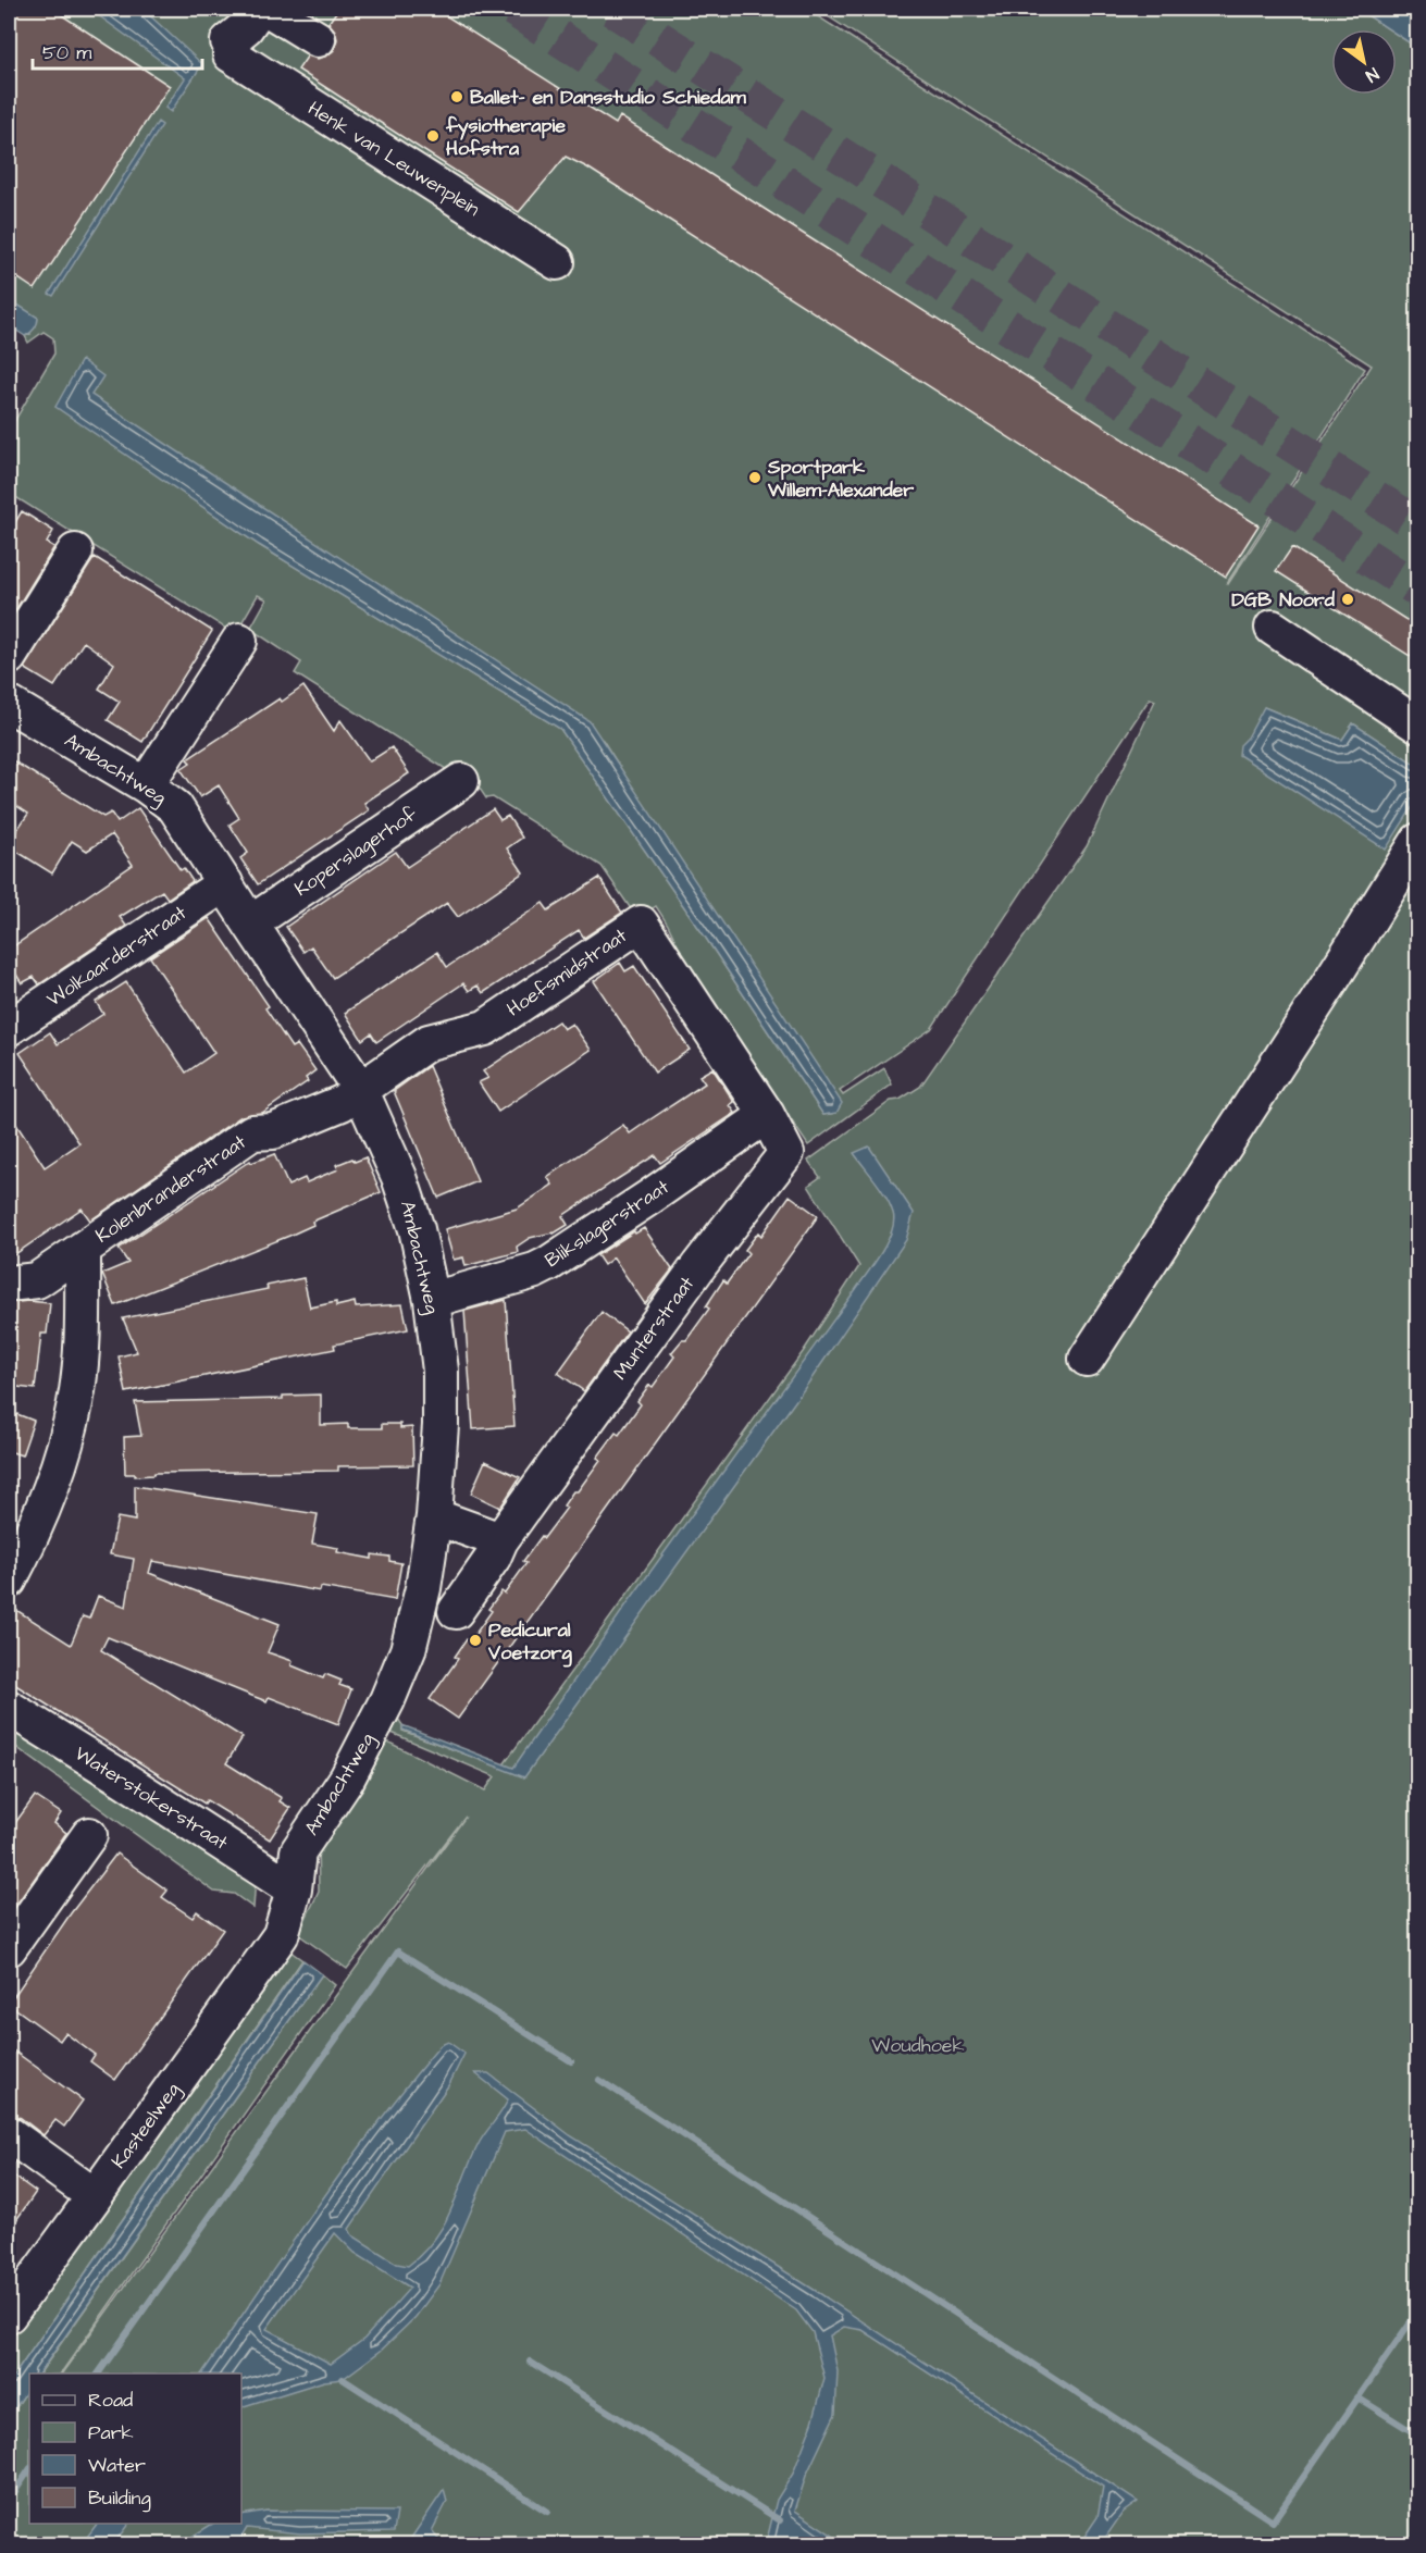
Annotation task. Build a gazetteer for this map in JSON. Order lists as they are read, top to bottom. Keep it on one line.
{"streets":{"street":["Henk van Leuwenplein","Ambachtweg","Koperslagerhof","Wolkaarderstraat","Hoefsmidstraat","Kolenbranderstraat","Blikslagerstraat","Munterstraat","Waterstokerstraat","Kasteelweg"]},"crossings":[["Ambachtweg","Koperslagerhof"],["Ambachtweg","Wolkaarderstraat"],["Ambachtweg","Hoefsmidstraat"],["Ambachtweg","Kolenbranderstraat"],["Ambachtweg","Blikslagerstraat"],["Ambachtweg","Waterstokerstraat"],["Ambachtweg","Kasteelweg"],["Hoefsmidstraat","Kolenbranderstraat"],["Hoefsmidstraat","Blikslagerstraat"],["Hoefsmidstraat","Munterstraat"],["Blikslagerstraat","Munterstraat"]],"parks":["Woudhoek"],"places":["Ballet- en Dansstudio Schiedam","fysiotherapie Hofstra","Sportpark Willem-Alexander","DGB Noord","Pedicural Voetzorg"],"legend":["Road","Park","Water","Building"],"scale_bar":"50 m","north":"bottom right"}
